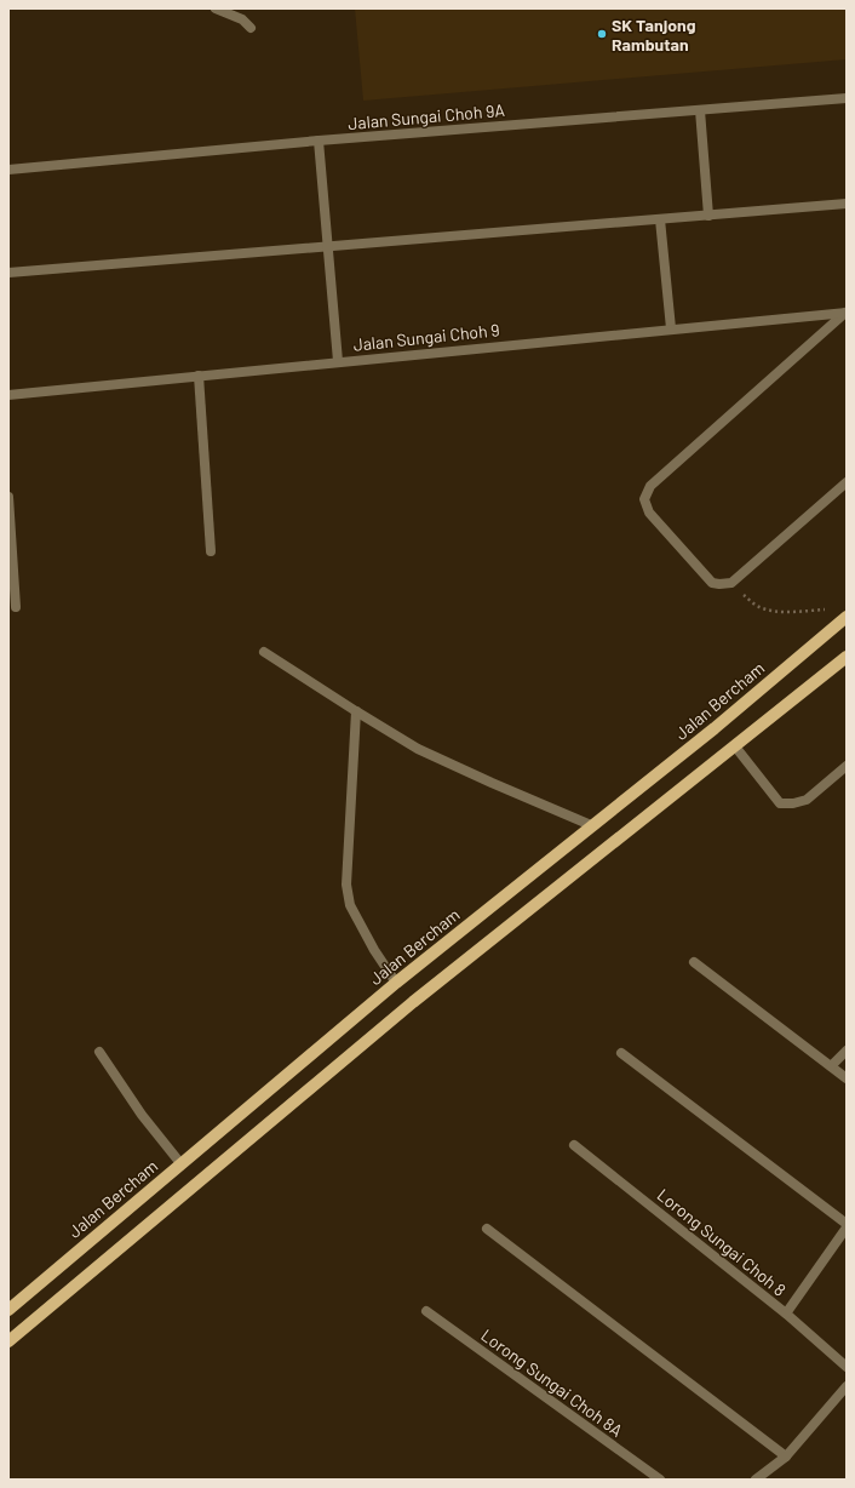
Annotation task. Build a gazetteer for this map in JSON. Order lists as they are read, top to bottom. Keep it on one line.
{"streets":{"main road":["Jalan Bercham"],"street":["Jalan Sungai Choh 9A","Jalan Sungai Choh 9","Lorong Sungai Choh 8","Lorong Sungai Choh 8A"]},"places":["SK Tanjong Rambutan"]}
